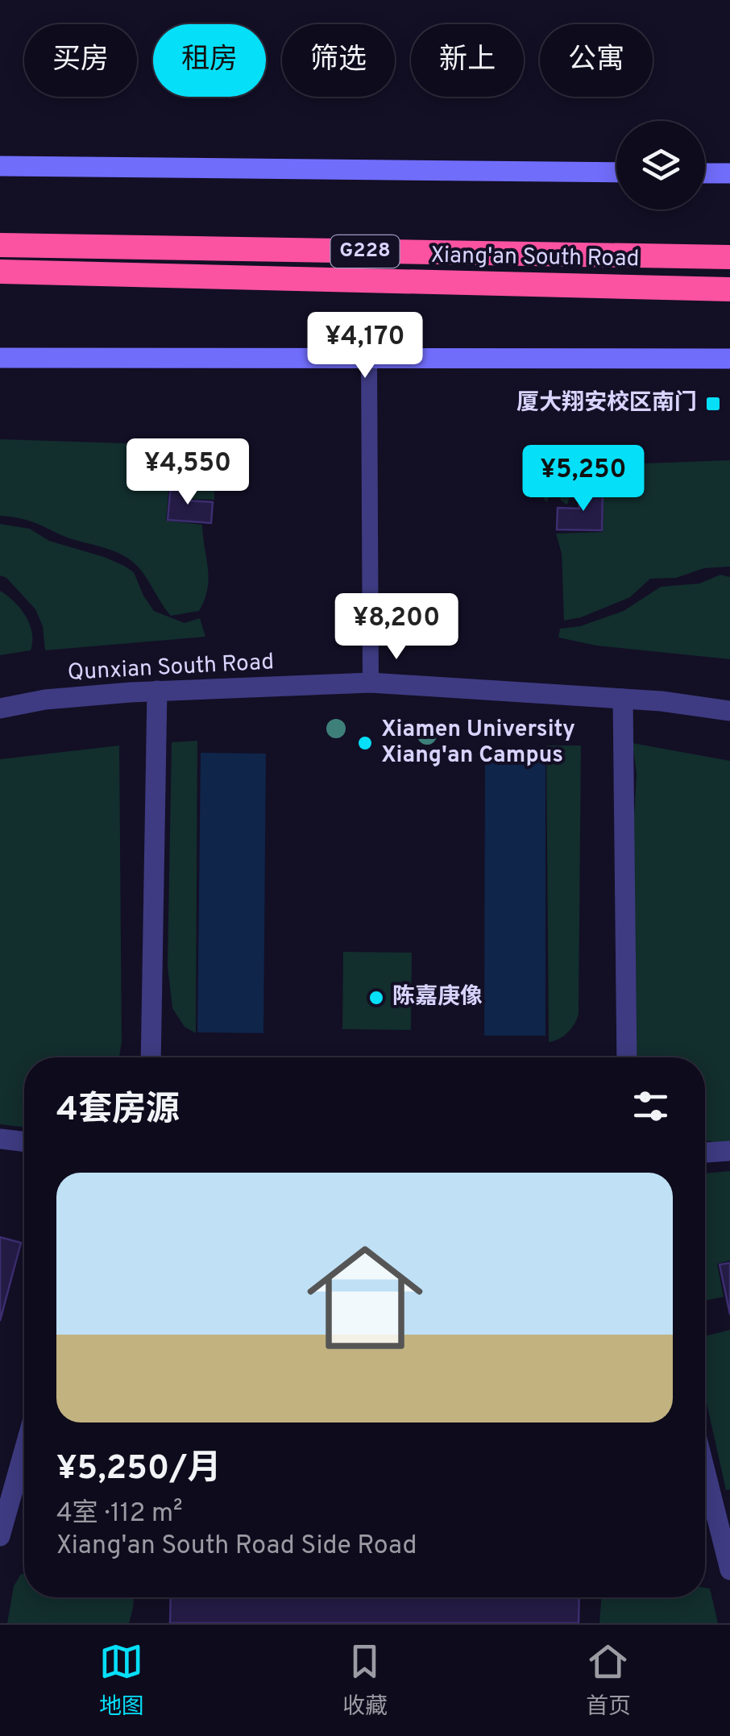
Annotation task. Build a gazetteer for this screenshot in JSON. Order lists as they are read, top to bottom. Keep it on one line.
{"streets":{"highway":["G228","Xiang'an South Road"],"street":["Qunxian South Road"]},"places":{"transit":["厦大翔安校区南门"],"other":["Xiamen University Xiang'an Campus","陈嘉庚像"]},"page":{"chip":["买房","租房","筛选","新上","公寓"],"price":["¥4,170","¥4,550","¥5,250","¥8,200"],"heading":"4套房源","list":[{"name":"¥5,250/月","note":"4室 · 112 m² · Xiang'an South Road Side Road"}],"tabs":["地图","收藏","首页"]}}
